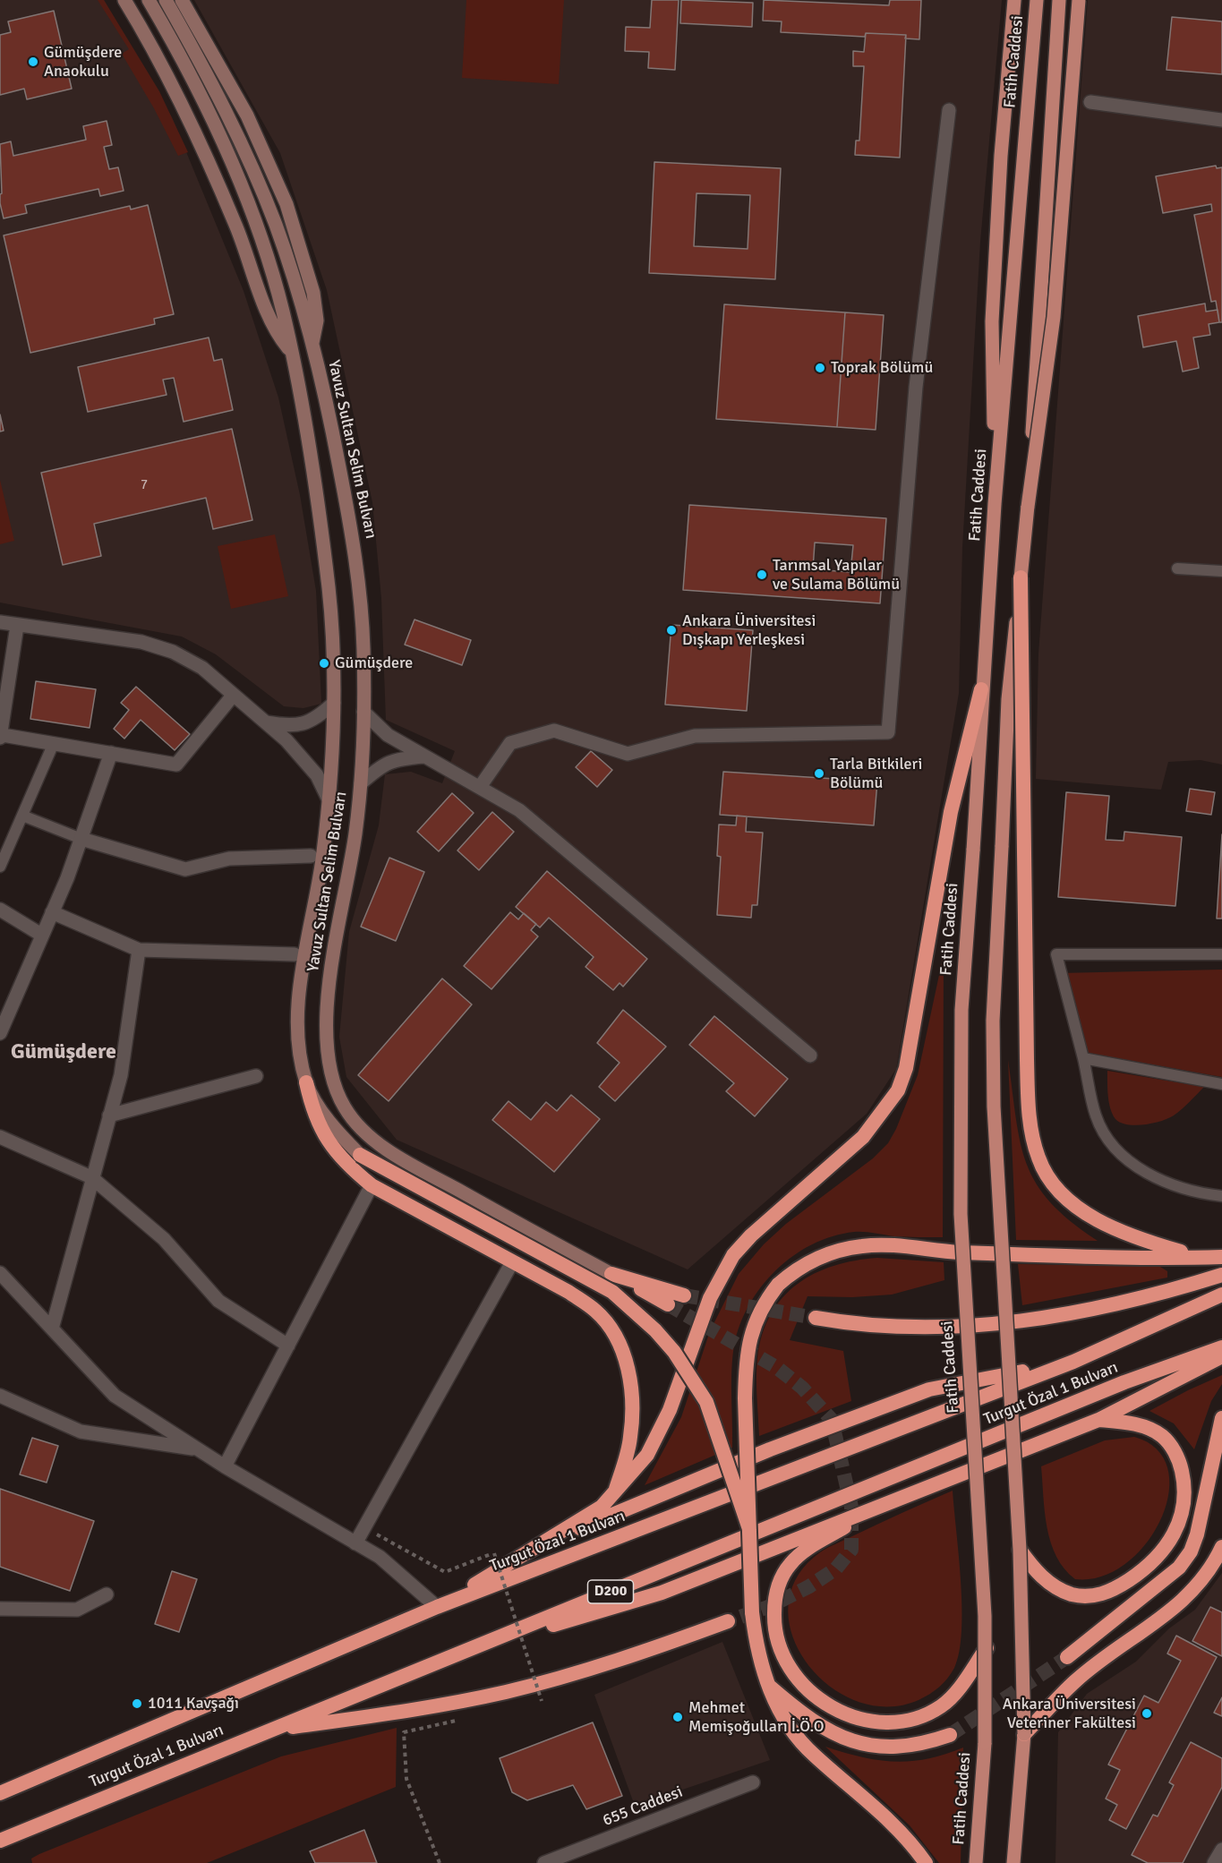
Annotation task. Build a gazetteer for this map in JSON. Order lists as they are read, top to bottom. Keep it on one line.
{"streets":{"highway":["Turgut Özal 1 Bulvarı","D200"],"main road":["Fatih Caddesi","Yavuz Sultan Selim Bulvarı"],"street":["655 Caddesi"]},"districts":["Gümüşdere"],"places":["Gümüşdere Anaokulu","Toprak Bölümü","Tarımsal Yapılar ve Sulama Bölümü","Ankara Üniversitesi Dışkapı Yerleşkesi","Gümüşdere","Tarla Bitkileri Bölümü","1011 Kavşağı","Ankara Üniversitesi Veteriner Fakültesi","Mehmet Memişoğulları İ.Ö.O"],"house_numbers":["7"]}
